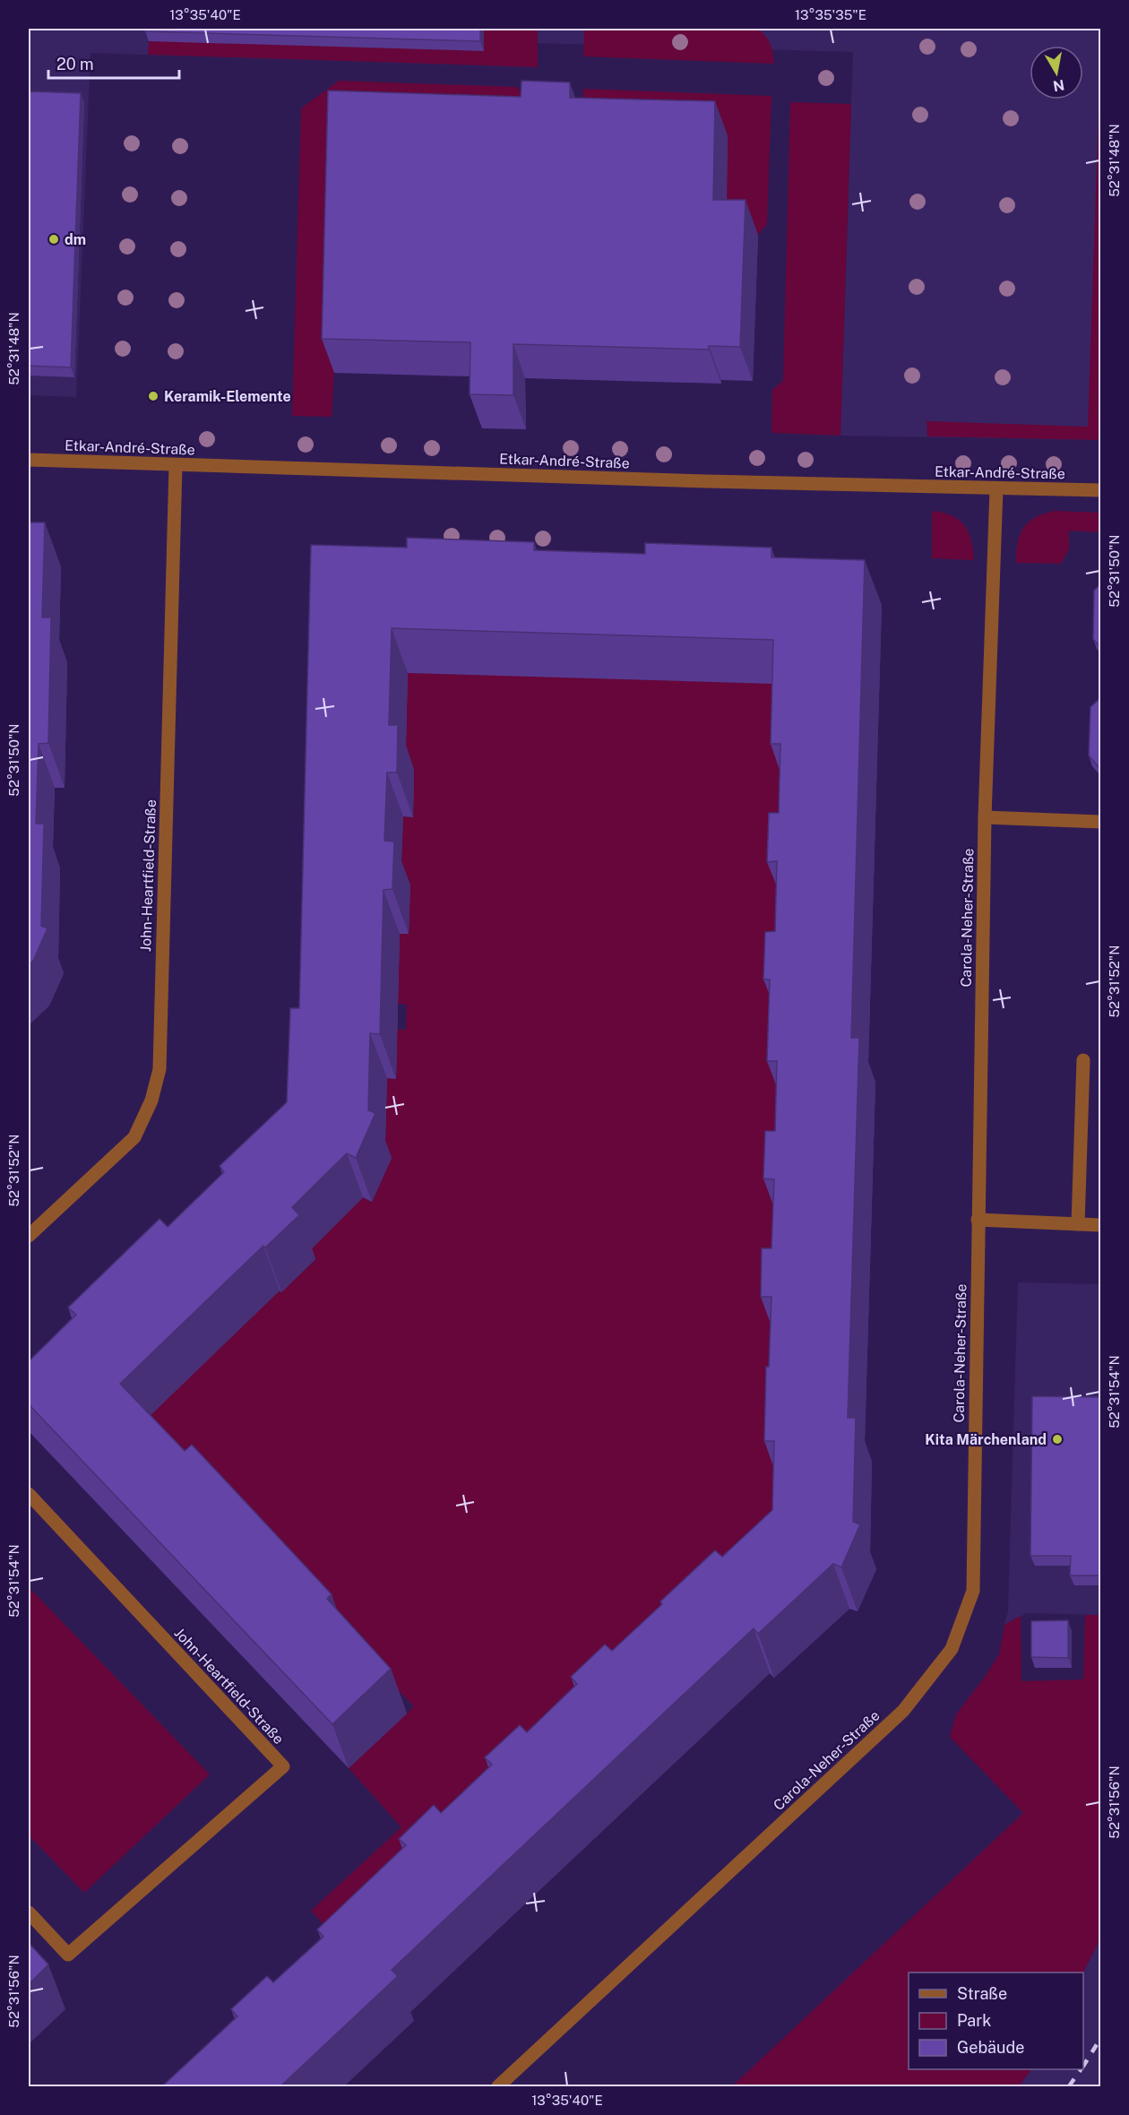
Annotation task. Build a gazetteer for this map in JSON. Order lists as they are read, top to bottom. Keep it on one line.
{"streets":{"street":["Etkar-André-Straße","John-Heartfield-Straße","Carola-Neher-Straße"]},"crossings":[["Etkar-André-Straße","John-Heartfield-Straße"],["Etkar-André-Straße","Carola-Neher-Straße"]],"places":["dm","Keramik-Elemente","Kita Märchenland"],"legend":["Straße","Park","Gebäude"],"scale_bar":"20 m","north":"bottom","coordinates":["13°35'40\"E","13°35'35\"E","52°31'48\"N","52°31'50\"N","52°31'52\"N","52°31'54\"N","52°31'56\"N"]}
